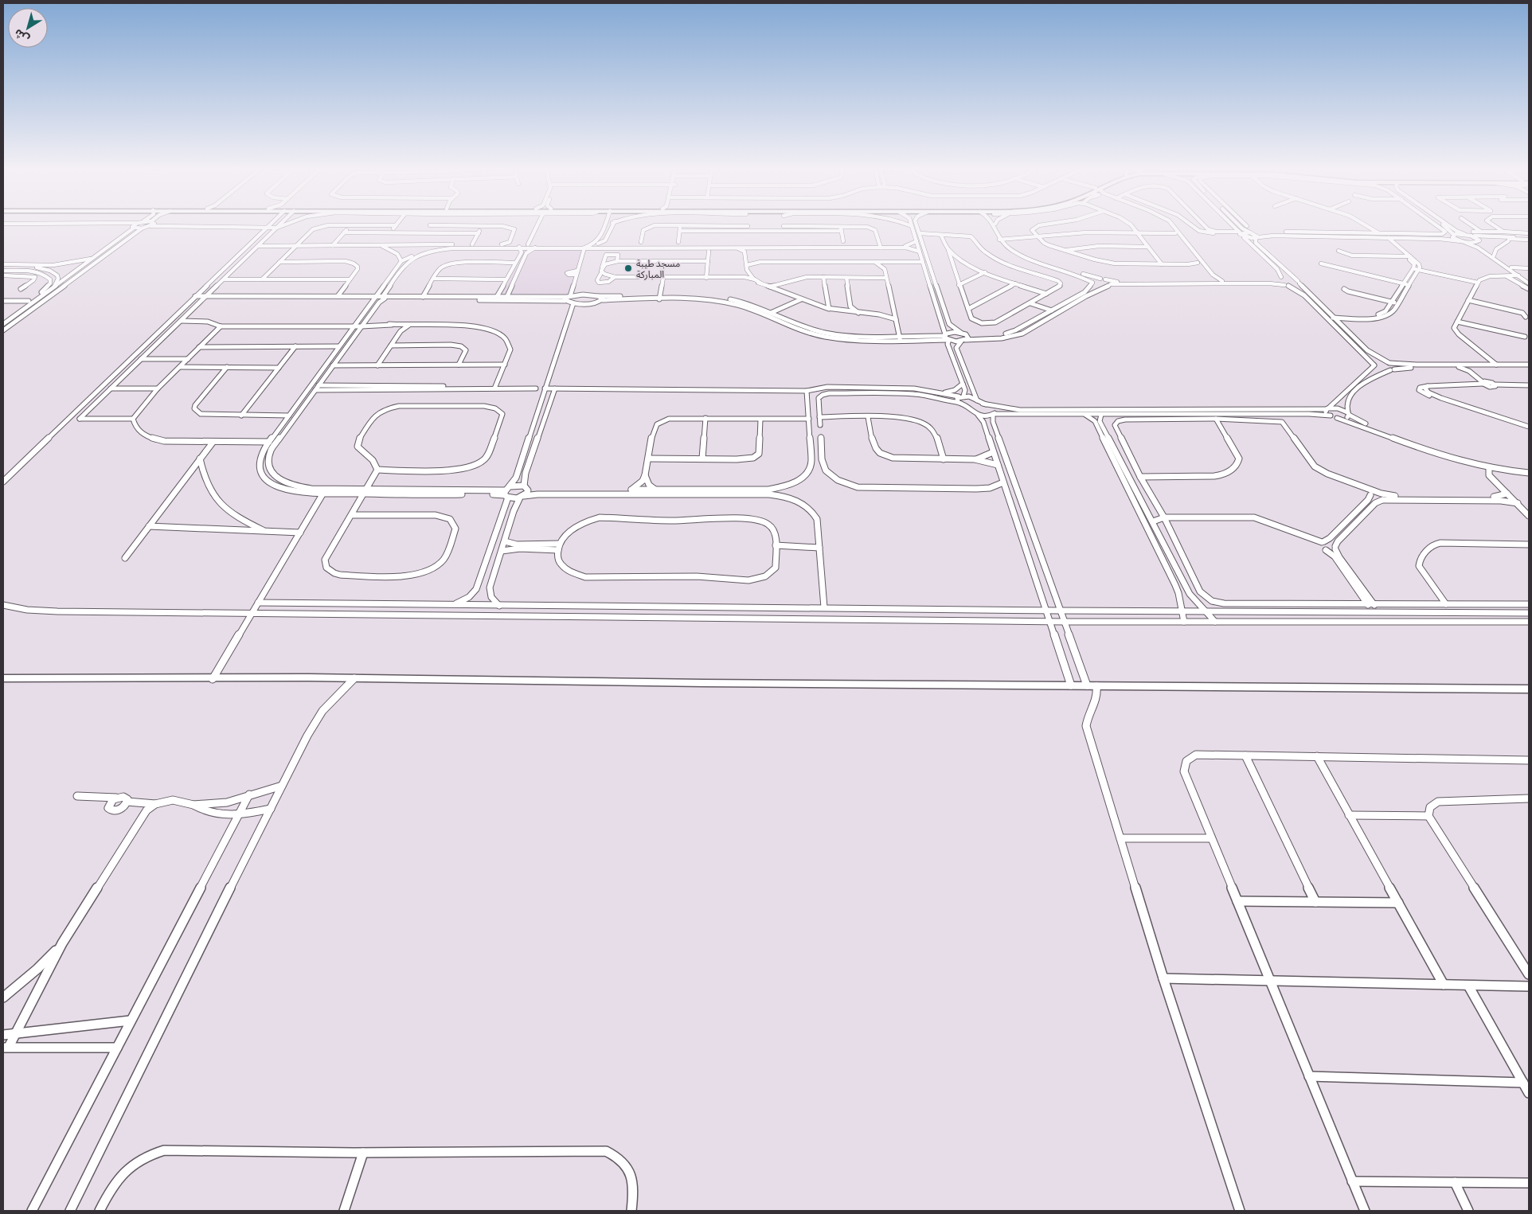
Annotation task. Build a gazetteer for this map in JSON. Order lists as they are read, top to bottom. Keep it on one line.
{"places":["مسجد طيبة المباركة"],"north":"bottom left"}
